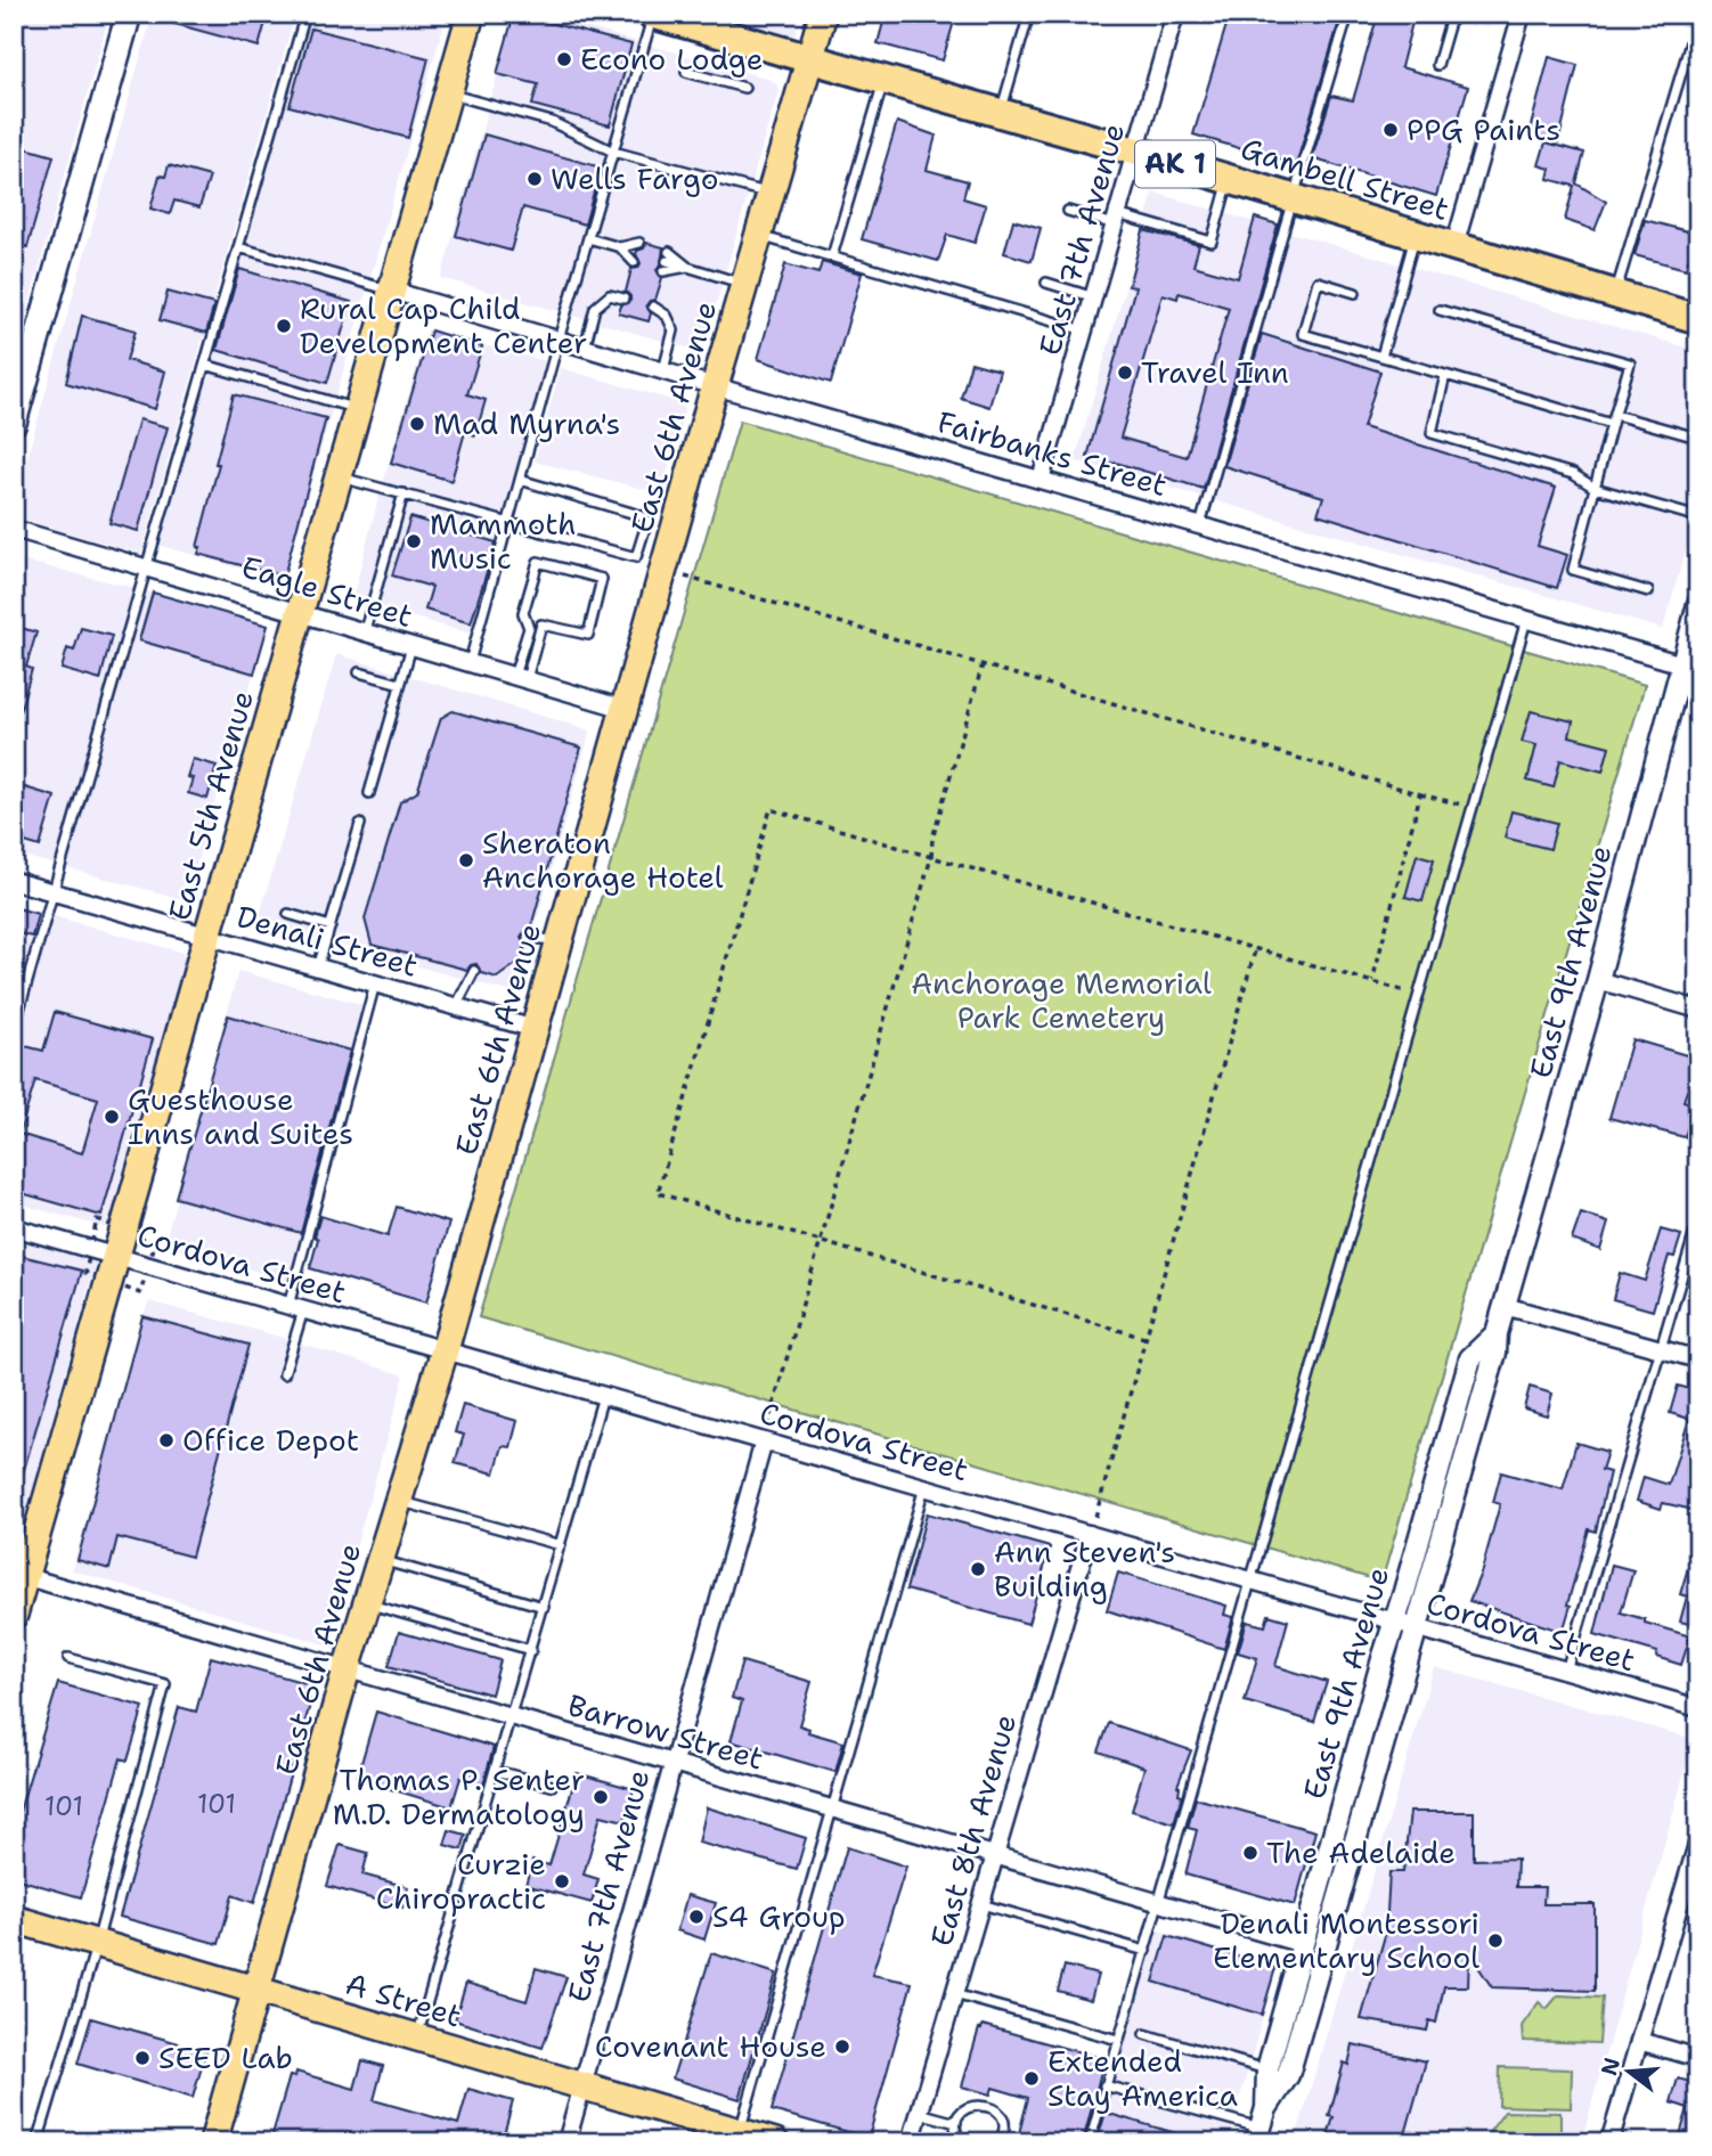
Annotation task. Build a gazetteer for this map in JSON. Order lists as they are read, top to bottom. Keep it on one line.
{"streets":{"highway":["AK 1","Gambell Street"],"main road":["East 6th Avenue","East 5th Avenue","A Street"],"street":["East 7th Avenue","Fairbanks Street","Eagle Street","Denali Street","East 9th Avenue","Cordova Street","Barrow Street","East 8th Avenue"]},"crossings":[["Gambell Street","East 7th Avenue"],["Gambell Street","East 6th Avenue"],["East 7th Avenue","Fairbanks Street"],["East 7th Avenue","Cordova Street"],["East 7th Avenue","Barrow Street"],["East 7th Avenue","A Street"],["East 6th Avenue","Fairbanks Street"],["East 6th Avenue","Eagle Street"],["East 6th Avenue","Denali Street"],["East 6th Avenue","Cordova Street"],["East 6th Avenue","Barrow Street"],["East 6th Avenue","A Street"],["Fairbanks Street","East 5th Avenue"],["Fairbanks Street","East 9th Avenue"],["Eagle Street","East 5th Avenue"],["East 5th Avenue","Denali Street"],["East 5th Avenue","Cordova Street"],["East 5th Avenue","Barrow Street"],["East 9th Avenue","Cordova Street"],["East 9th Avenue","Barrow Street"],["Cordova Street","East 8th Avenue"],["Barrow Street","East 8th Avenue"]],"parks":["Anchorage Memorial Park Cemetery"],"places":["Econo Lodge","PPG Paints","Wells Fargo","Rural Cap Child Development Center","Travel Inn","Mad Myrna's","Mammoth Music","Sheraton Anchorage Hotel","Guesthouse Inns and Suites","Office Depot","Ann Steven's Building","Thomas P. Senter M.D. Dermatology","The Adelaide","Curzie Chiropractic","S4 Group","Denali Montessori Elementary School","Covenant House","SEED Lab","Extended Stay America"],"house_numbers":["101","101"],"north":"left"}
